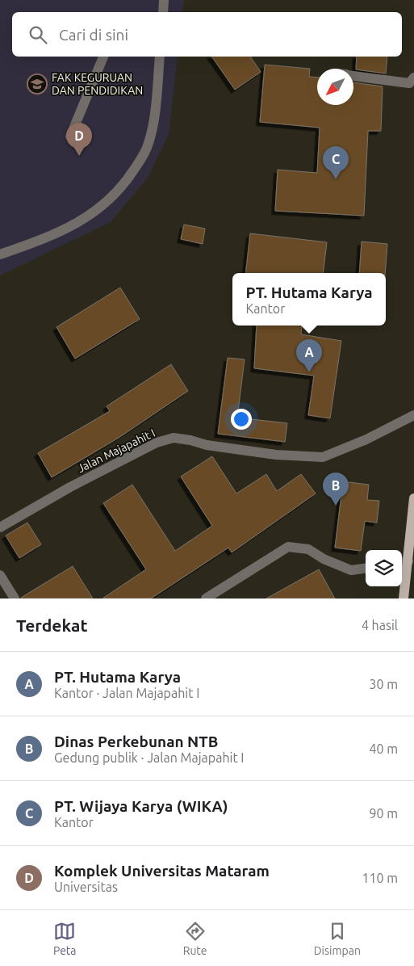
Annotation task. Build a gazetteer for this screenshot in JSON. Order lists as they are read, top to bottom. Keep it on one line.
{"streets":{"street":["Jalan Majapahit I"]},"places":{"school or university":["FAK KEGURUAN DAN PENDIDIKAN"]},"north":"bottom left","page":{"search":"Cari di sini","pins":["D","C","A","B"],"popup":["PT. Hutama Karya","Kantor"],"heading":["Terdekat","4 hasil"],"list":[{"mark":"A","name":"PT. Hutama Karya","note":"Kantor · Jalan Majapahit I","value":"30 m"},{"mark":"B","name":"Dinas Perkebunan NTB","note":"Gedung publik · Jalan Majapahit I","value":"40 m"},{"mark":"C","name":"PT. Wijaya Karya (WIKA)","note":"Kantor","value":"90 m"},{"mark":"D","name":"Komplek Universitas Mataram","note":"Universitas","value":"110 m"}],"nav":["Peta","Rute","Disimpan"]}}
